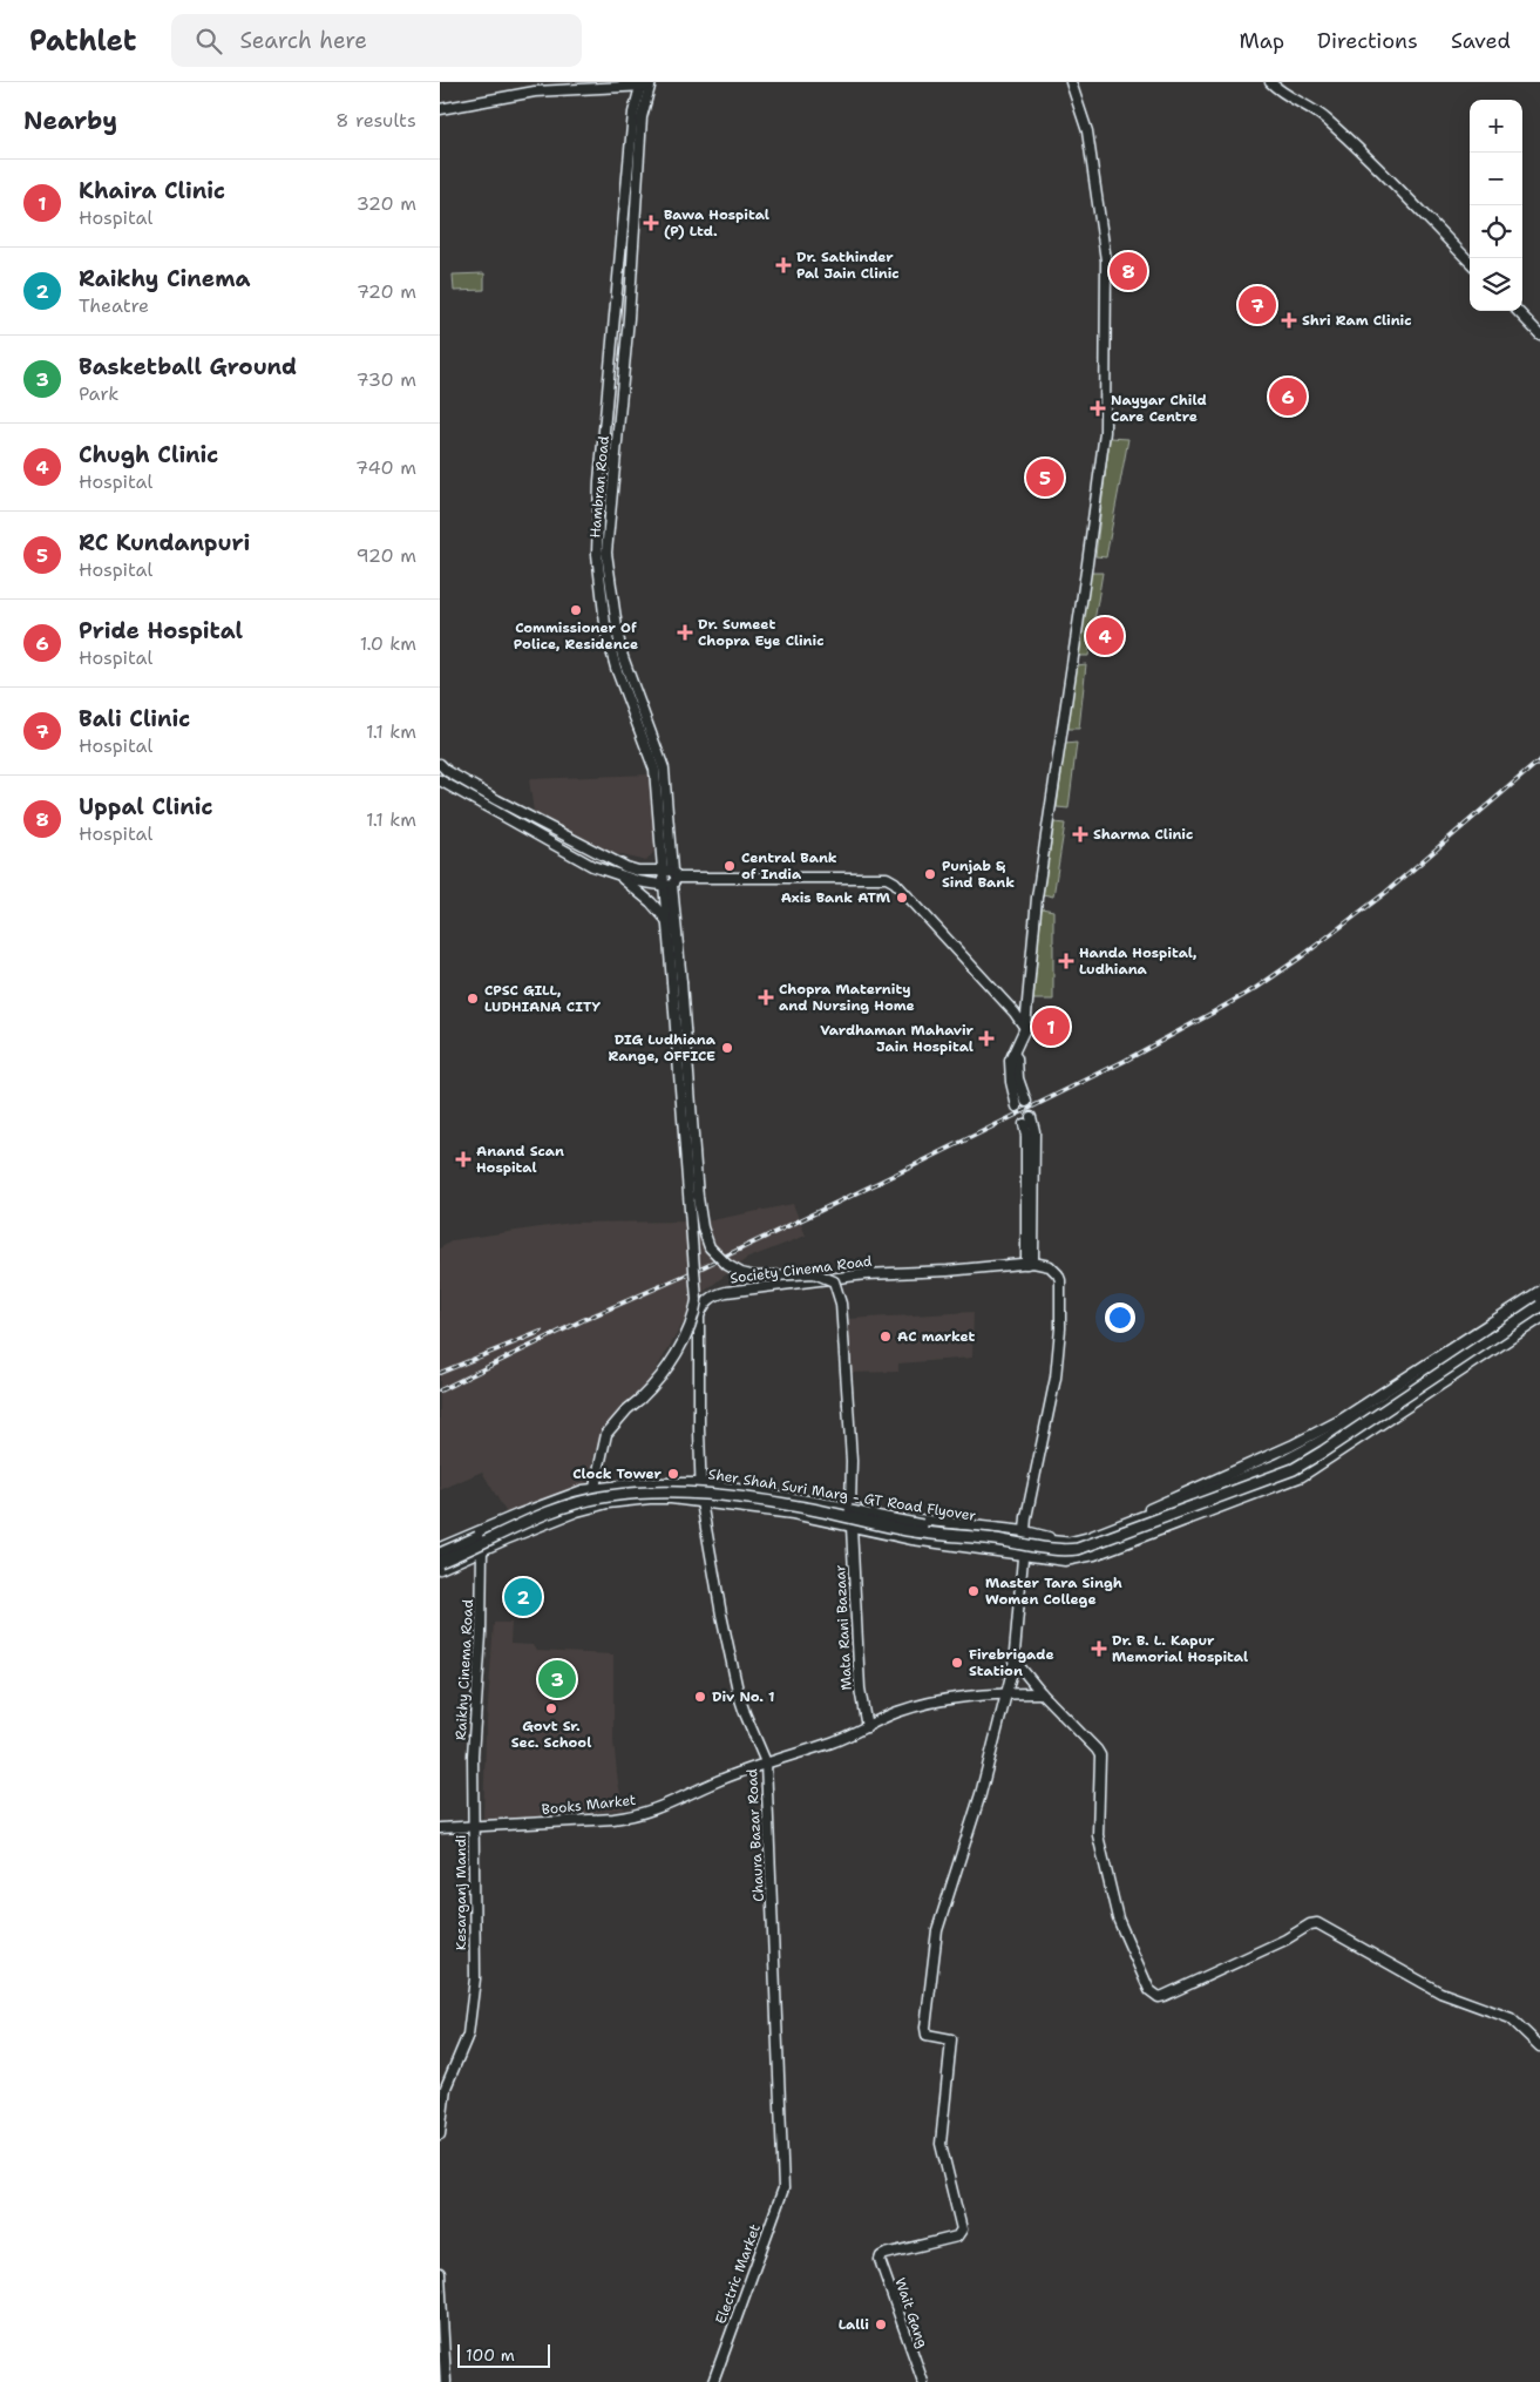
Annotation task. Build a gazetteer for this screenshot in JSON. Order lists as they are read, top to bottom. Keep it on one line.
{"streets":{"main road":["Sher Shah Suri Marg - GT Road Flyover"],"street":["Hambran Road","Society Cinema Road","Mata Rani Bazaar","Raikhy Cinema Road","Books Market","Chaura Bazar Road","Kesarganj Mandi","Electric Market","Wait Gang"]},"crossings":[["Society Cinema Road","Chaura Bazar Road"],["Mata Rani Bazaar","Books Market"],["Raikhy Cinema Road","Books Market"],["Raikhy Cinema Road","Kesarganj Mandi"],["Books Market","Chaura Bazar Road"],["Books Market","Kesarganj Mandi"],["Books Market","Wait Gang"],["Chaura Bazar Road","Electric Market"]],"places":{"health":["Bawa Hospital (P) Ltd.","Dr. Sathinder Pal Jain Clinic","Shri Ram Clinic","Nayyar Child Care Centre","Dr. Sumeet Chopra Eye Clinic","Sharma Clinic","Handa Hospital, Ludhiana","Chopra Maternity and Nursing Home","Vardhaman Mahavir Jain Hospital","Anand Scan Hospital","Dr. B. L. Kapur Memorial Hospital"],"other":["Commissioner Of Police, Residence","Central Bank of India","Punjab & Sind Bank","Axis Bank ATM","CPSC GILL, LUDHIANA CITY","DIG Ludhiana Range, OFFICE","AC market","Clock Tower","Master Tara Singh Women College","Firebrigade Station","Div No. 1","Govt Sr. Sec. School","Lalli"]},"scale_bar":"100 m","page":{"header":"Pathlet","search":"Search here","nav":["Map","Directions","Saved"],"heading":["Nearby","8 results"],"map_buttons":["+","−"],"list":[{"mark":"1","name":"Khaira Clinic","note":"Hospital","value":"320 m"},{"mark":"2","name":"Raikhy Cinema","note":"Theatre","value":"720 m"},{"mark":"3","name":"Basketball Ground","note":"Park","value":"730 m"},{"mark":"4","name":"Chugh Clinic","note":"Hospital","value":"740 m"},{"mark":"5","name":"RC Kundanpuri","note":"Hospital","value":"920 m"},{"mark":"6","name":"Pride Hospital","note":"Hospital","value":"1.0 km"},{"mark":"7","name":"Bali Clinic","note":"Hospital","value":"1.1 km"},{"mark":"8","name":"Uppal Clinic","note":"Hospital","value":"1.1 km"}],"pins":["8","7","6","5","4","1","2","3"],"scale":"100 m"}}
